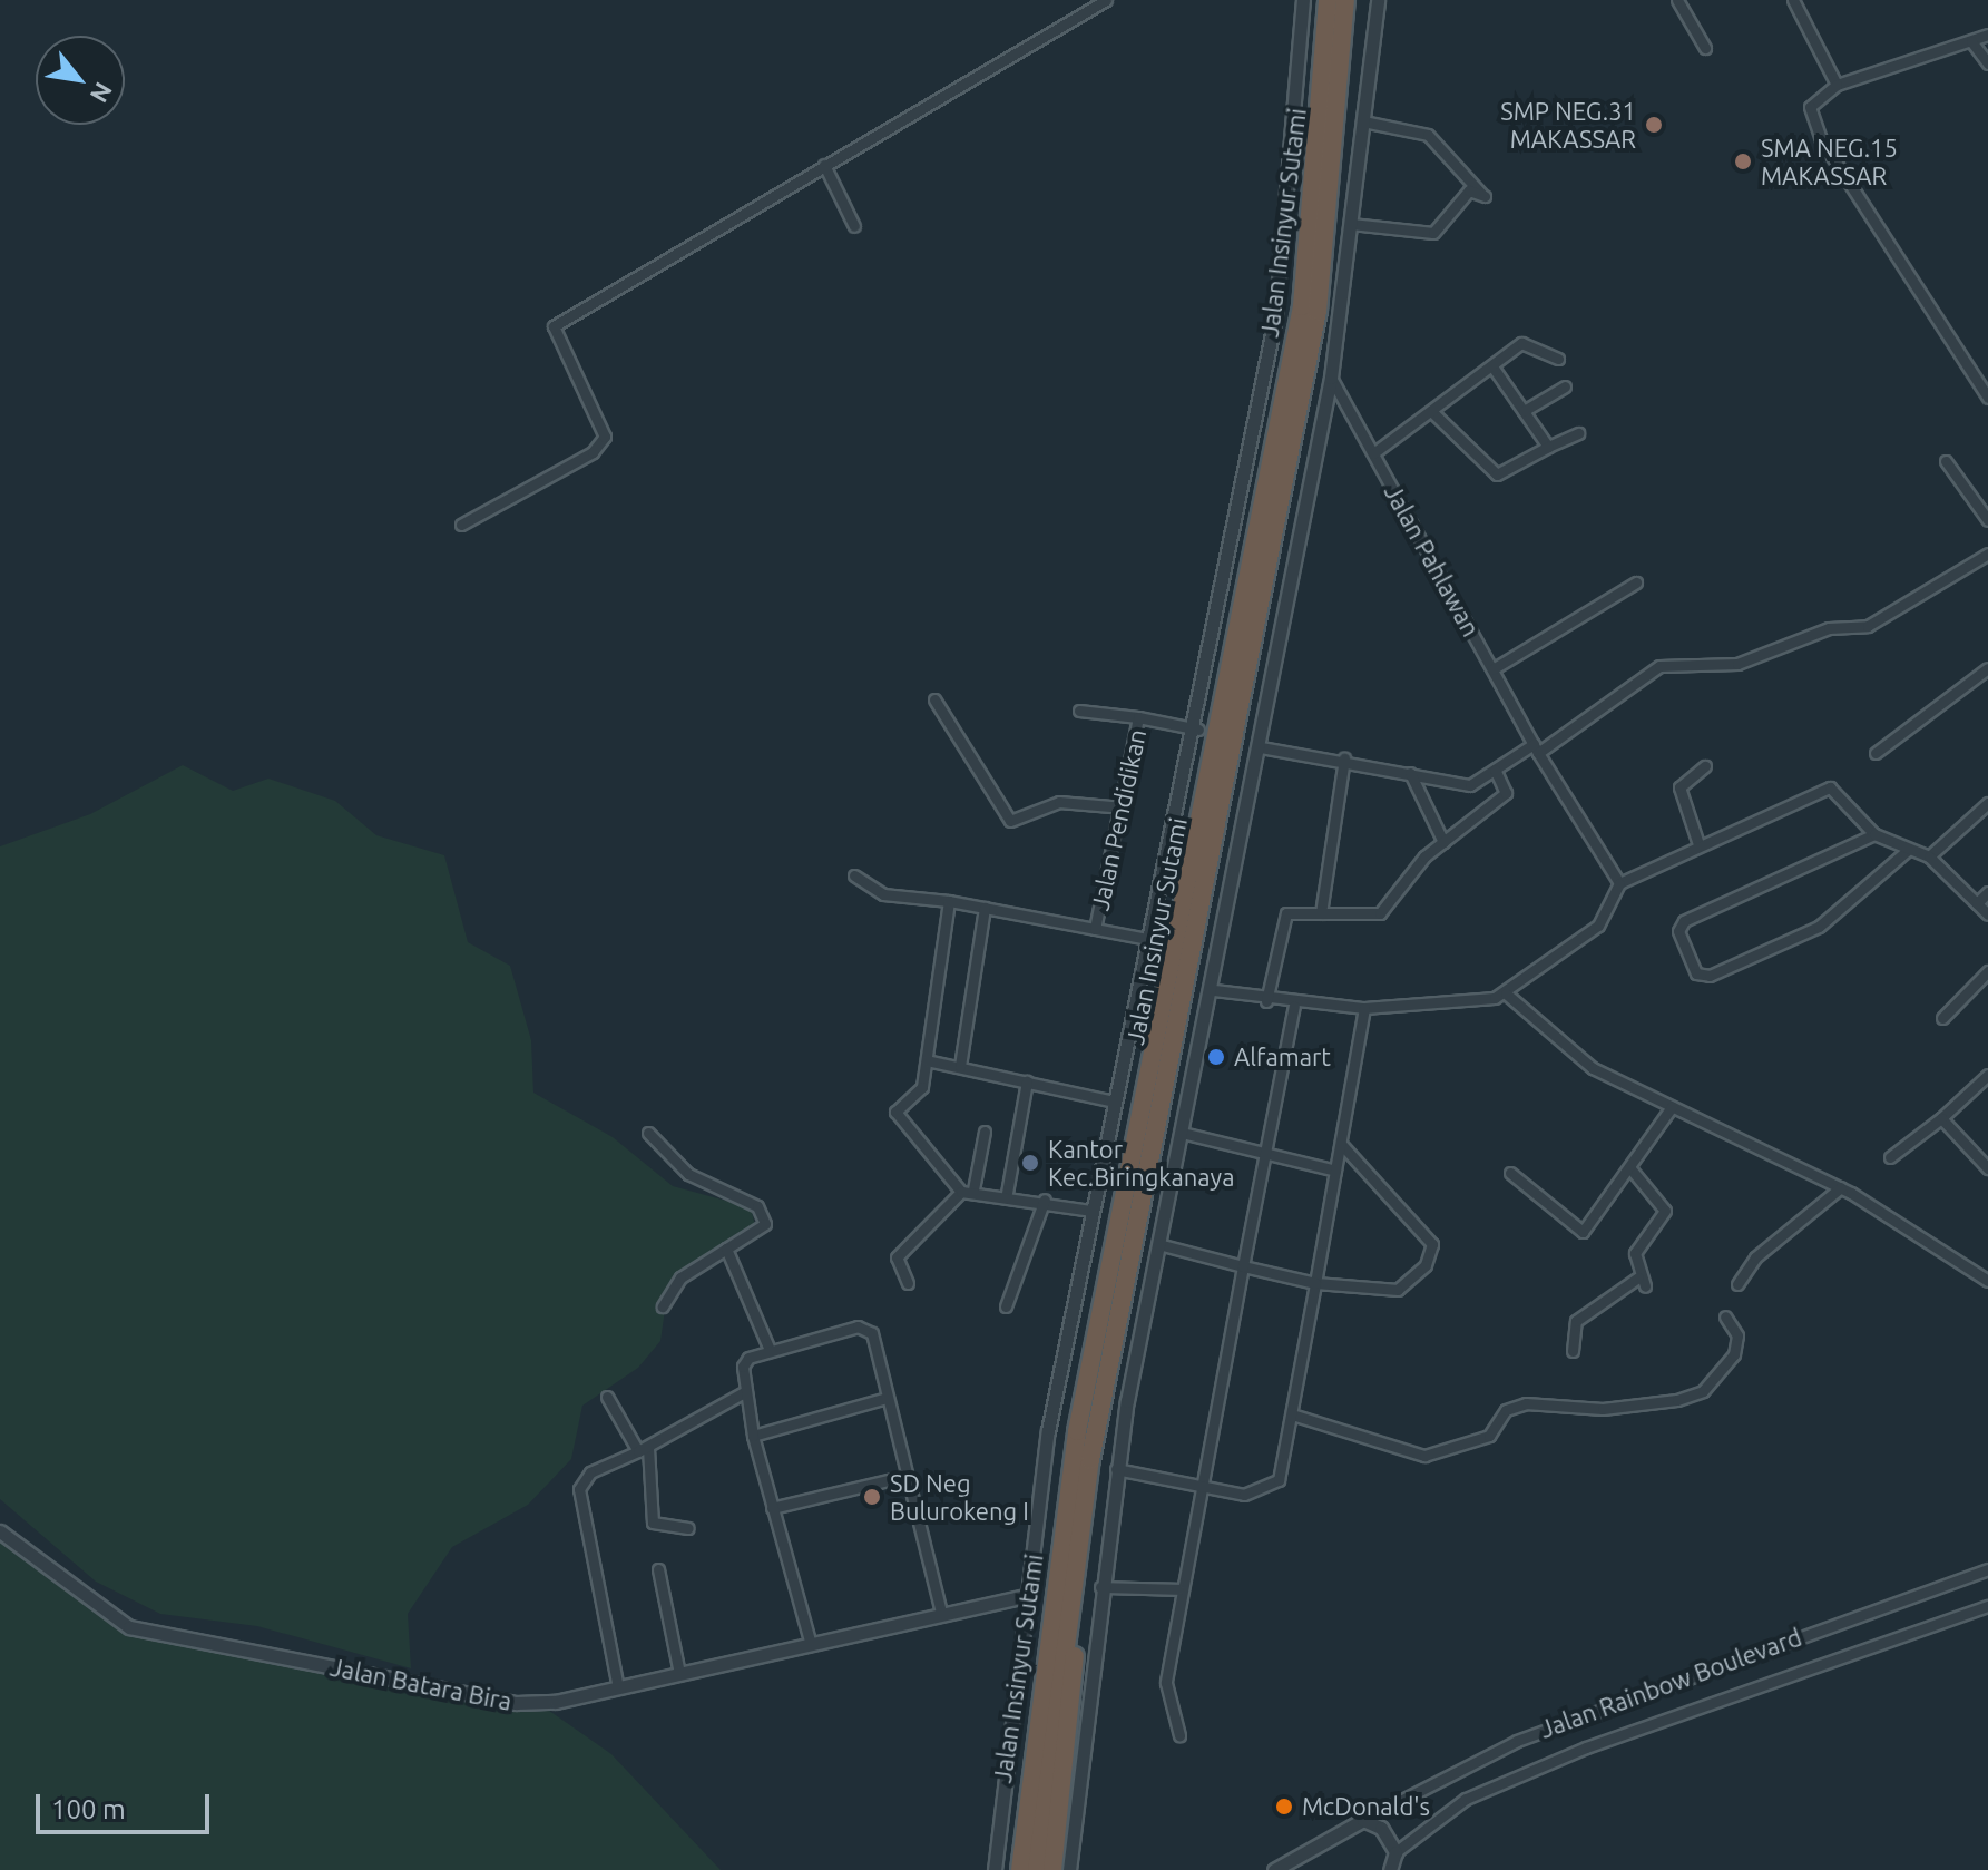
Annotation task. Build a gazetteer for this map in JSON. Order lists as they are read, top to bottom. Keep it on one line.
{"streets":{"highway":["Jalan Insinyur Sutami"],"street":["Jalan Pahlawan","Jalan Pendidikan","Jalan Rainbow Boulevard","Jalan Batara Bira"]},"places":["SMP NEG.31 MAKASSAR","SMA NEG.15 MAKASSAR","Alfamart","Kantor Kec.Biringkanaya","SD Neg Bulurokeng I","McDonald's"],"scale_bar":"100 m","north":"bottom right"}
